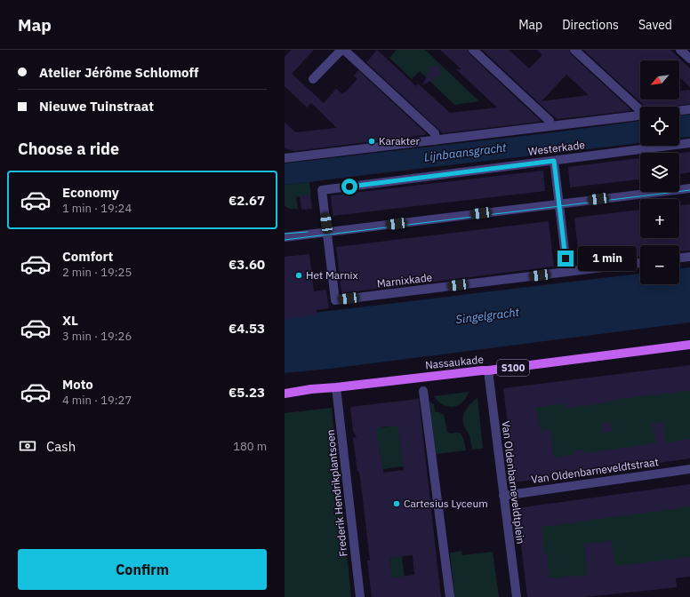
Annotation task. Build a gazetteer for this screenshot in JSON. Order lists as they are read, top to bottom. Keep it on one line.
{"streets":{"main road":["Nassaukade","S100"],"street":["Westerkade","Marnixkade","Van Oldenbarneveldtstraat","Van Oldenbarneveldtplein","Frederik Hendrikplantsoen"]},"crossings":[["Westerkade","Marnixkade"],["Nassaukade","Van Oldenbarneveldtplein"],["Nassaukade","Frederik Hendrikplantsoen"],["Van Oldenbarneveldtstraat","Van Oldenbarneveldtplein"]],"water":["Lijnbaansgracht","Singelgracht"],"places":["Karakter","Het Marnix","Cartesius Lyceum"],"north":"bottom left","page":{"header":"Map","nav":["Map","Directions","Saved"],"banner":["Atelier Jérôme Schlomoff","Nieuwe Tuinstraat"],"map_buttons":["+","−"],"heading":"Choose a ride","list":[{"name":"Economy","note":"1 min · 19:24","value":"€2.67"},{"name":"Comfort","note":"2 min · 19:25","value":"€3.60"},{"name":"XL","note":"3 min · 19:26","value":"€4.53"},{"name":"Moto","note":"4 min · 19:27","value":"€5.23"}],"bubble":"1 min","pay":["Cash","180 m"],"buttons":"Confirm"}}
